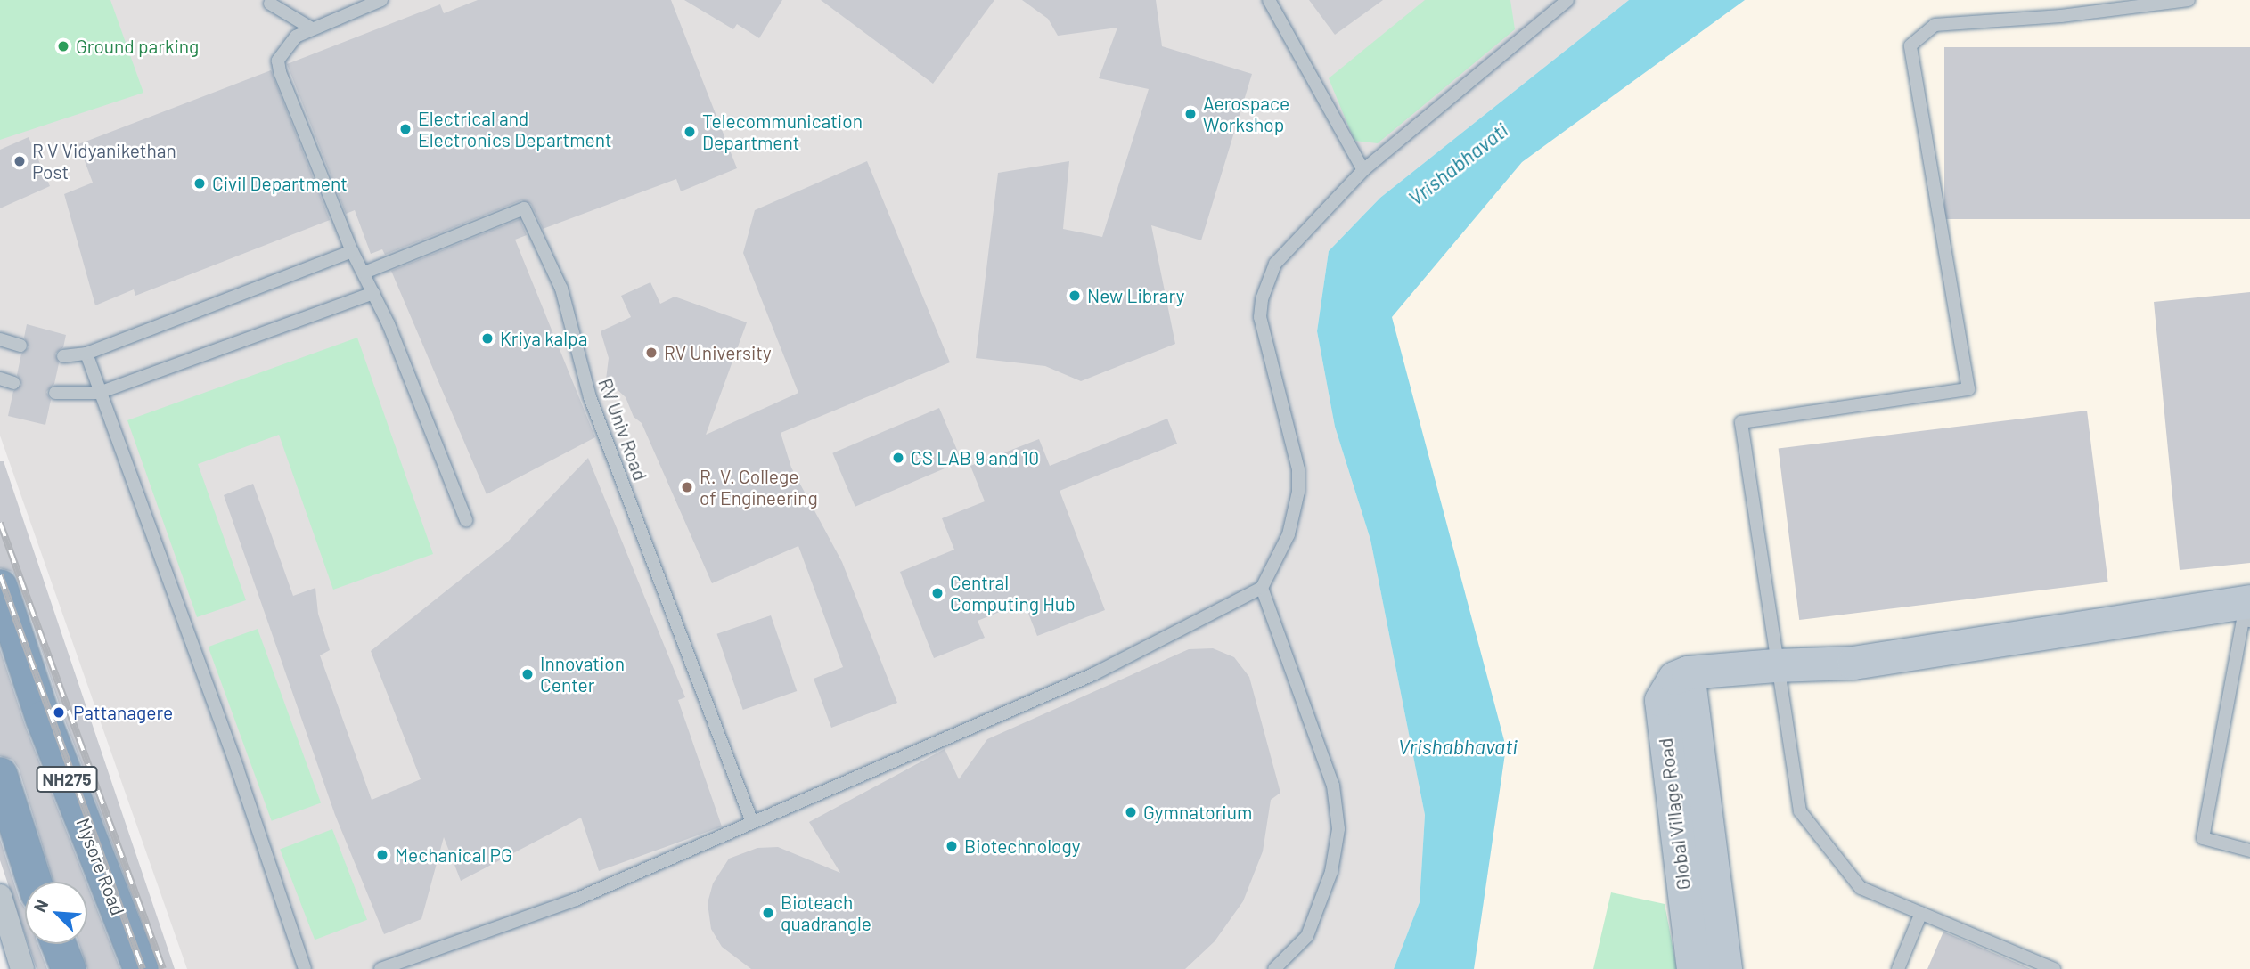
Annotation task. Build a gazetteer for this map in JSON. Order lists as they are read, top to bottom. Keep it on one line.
{"streets":{"highway":["NH275","Mysore Road"],"street":["Global Village Road"],"lane":["RV Univ Road"]},"water":["Vrishabhavati"],"places":["Ground parking","Aerospace Workshop","Electrical and Electronics Department","Telecommunication Department","R V Vidyanikethan Post","Civil Department","New Library","Kriya kalpa","RV University","CS LAB 9 and 10","R. V. College of Engineering","Central Computing Hub","Innovation Center","Pattanagere","Gymnatorium","Biotechnology","Mechanical PG","Bioteach quadrangle"],"north":"top left"}
